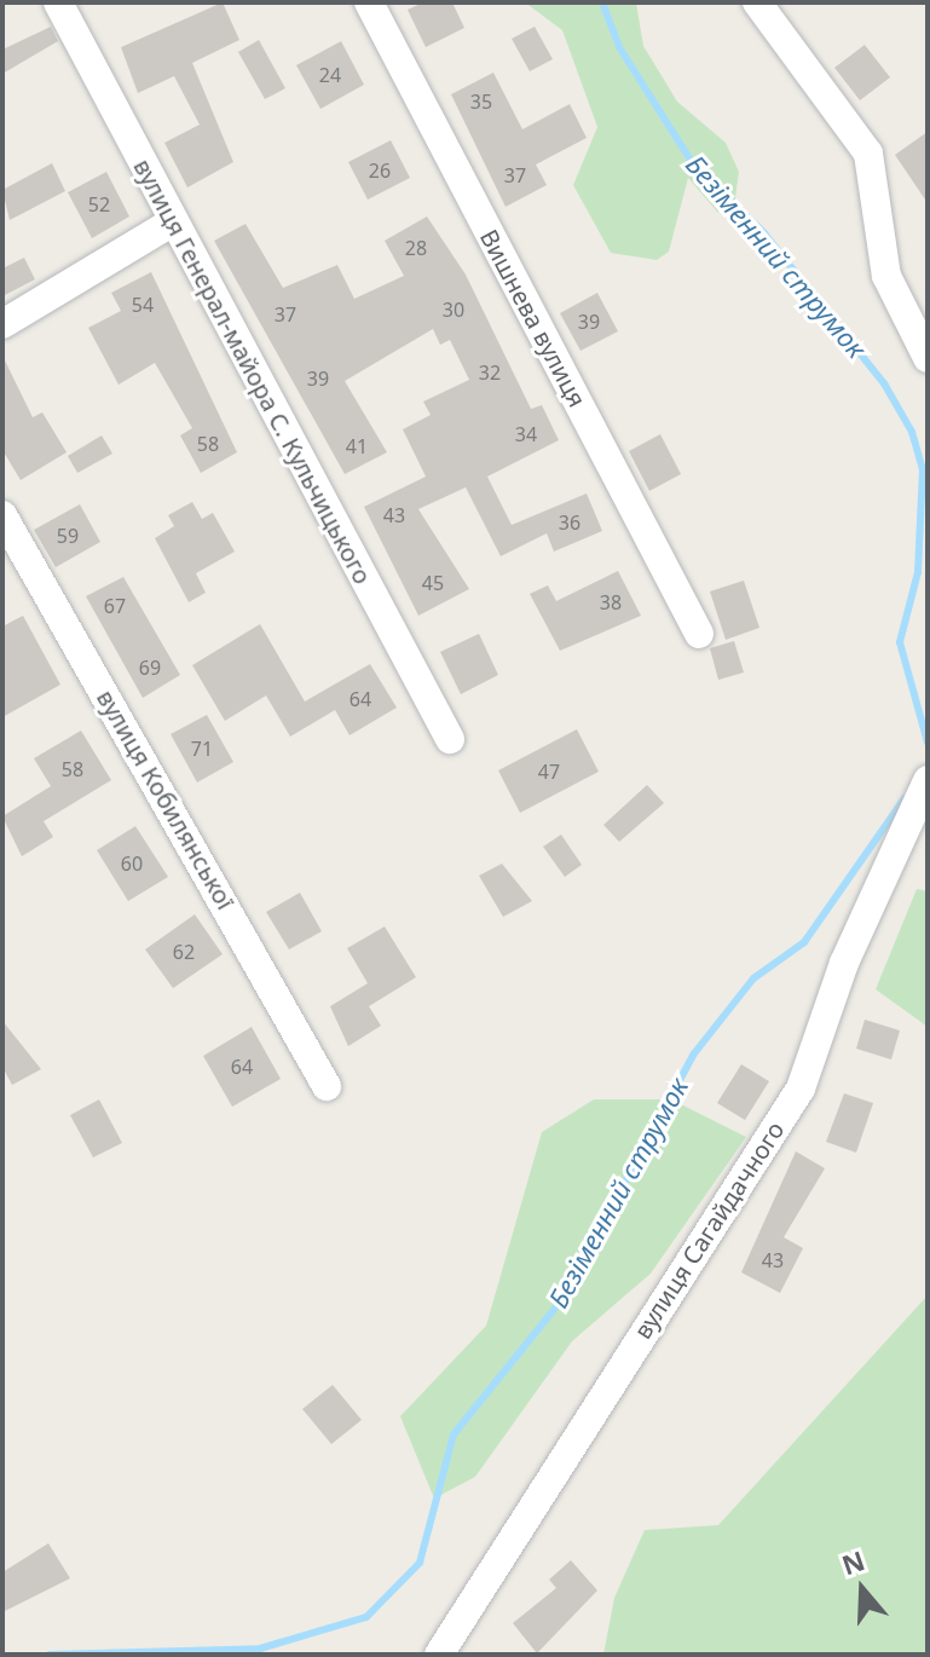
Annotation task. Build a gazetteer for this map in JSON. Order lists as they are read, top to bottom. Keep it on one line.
{"streets":{"street":["Вишнева вулиця","вулиця Генерал-майора С. Кульчицького","вулиця Кобилянської","вулиця Сагайдачного"]},"water":["Безіменний струмок"],"house_numbers":["24","35","26","37","52","28","54","30","37","39","32","39","34","58","41","43","36","59","45","38","67","69","64","71","58","47","60","62","64","43"],"north":"top"}
